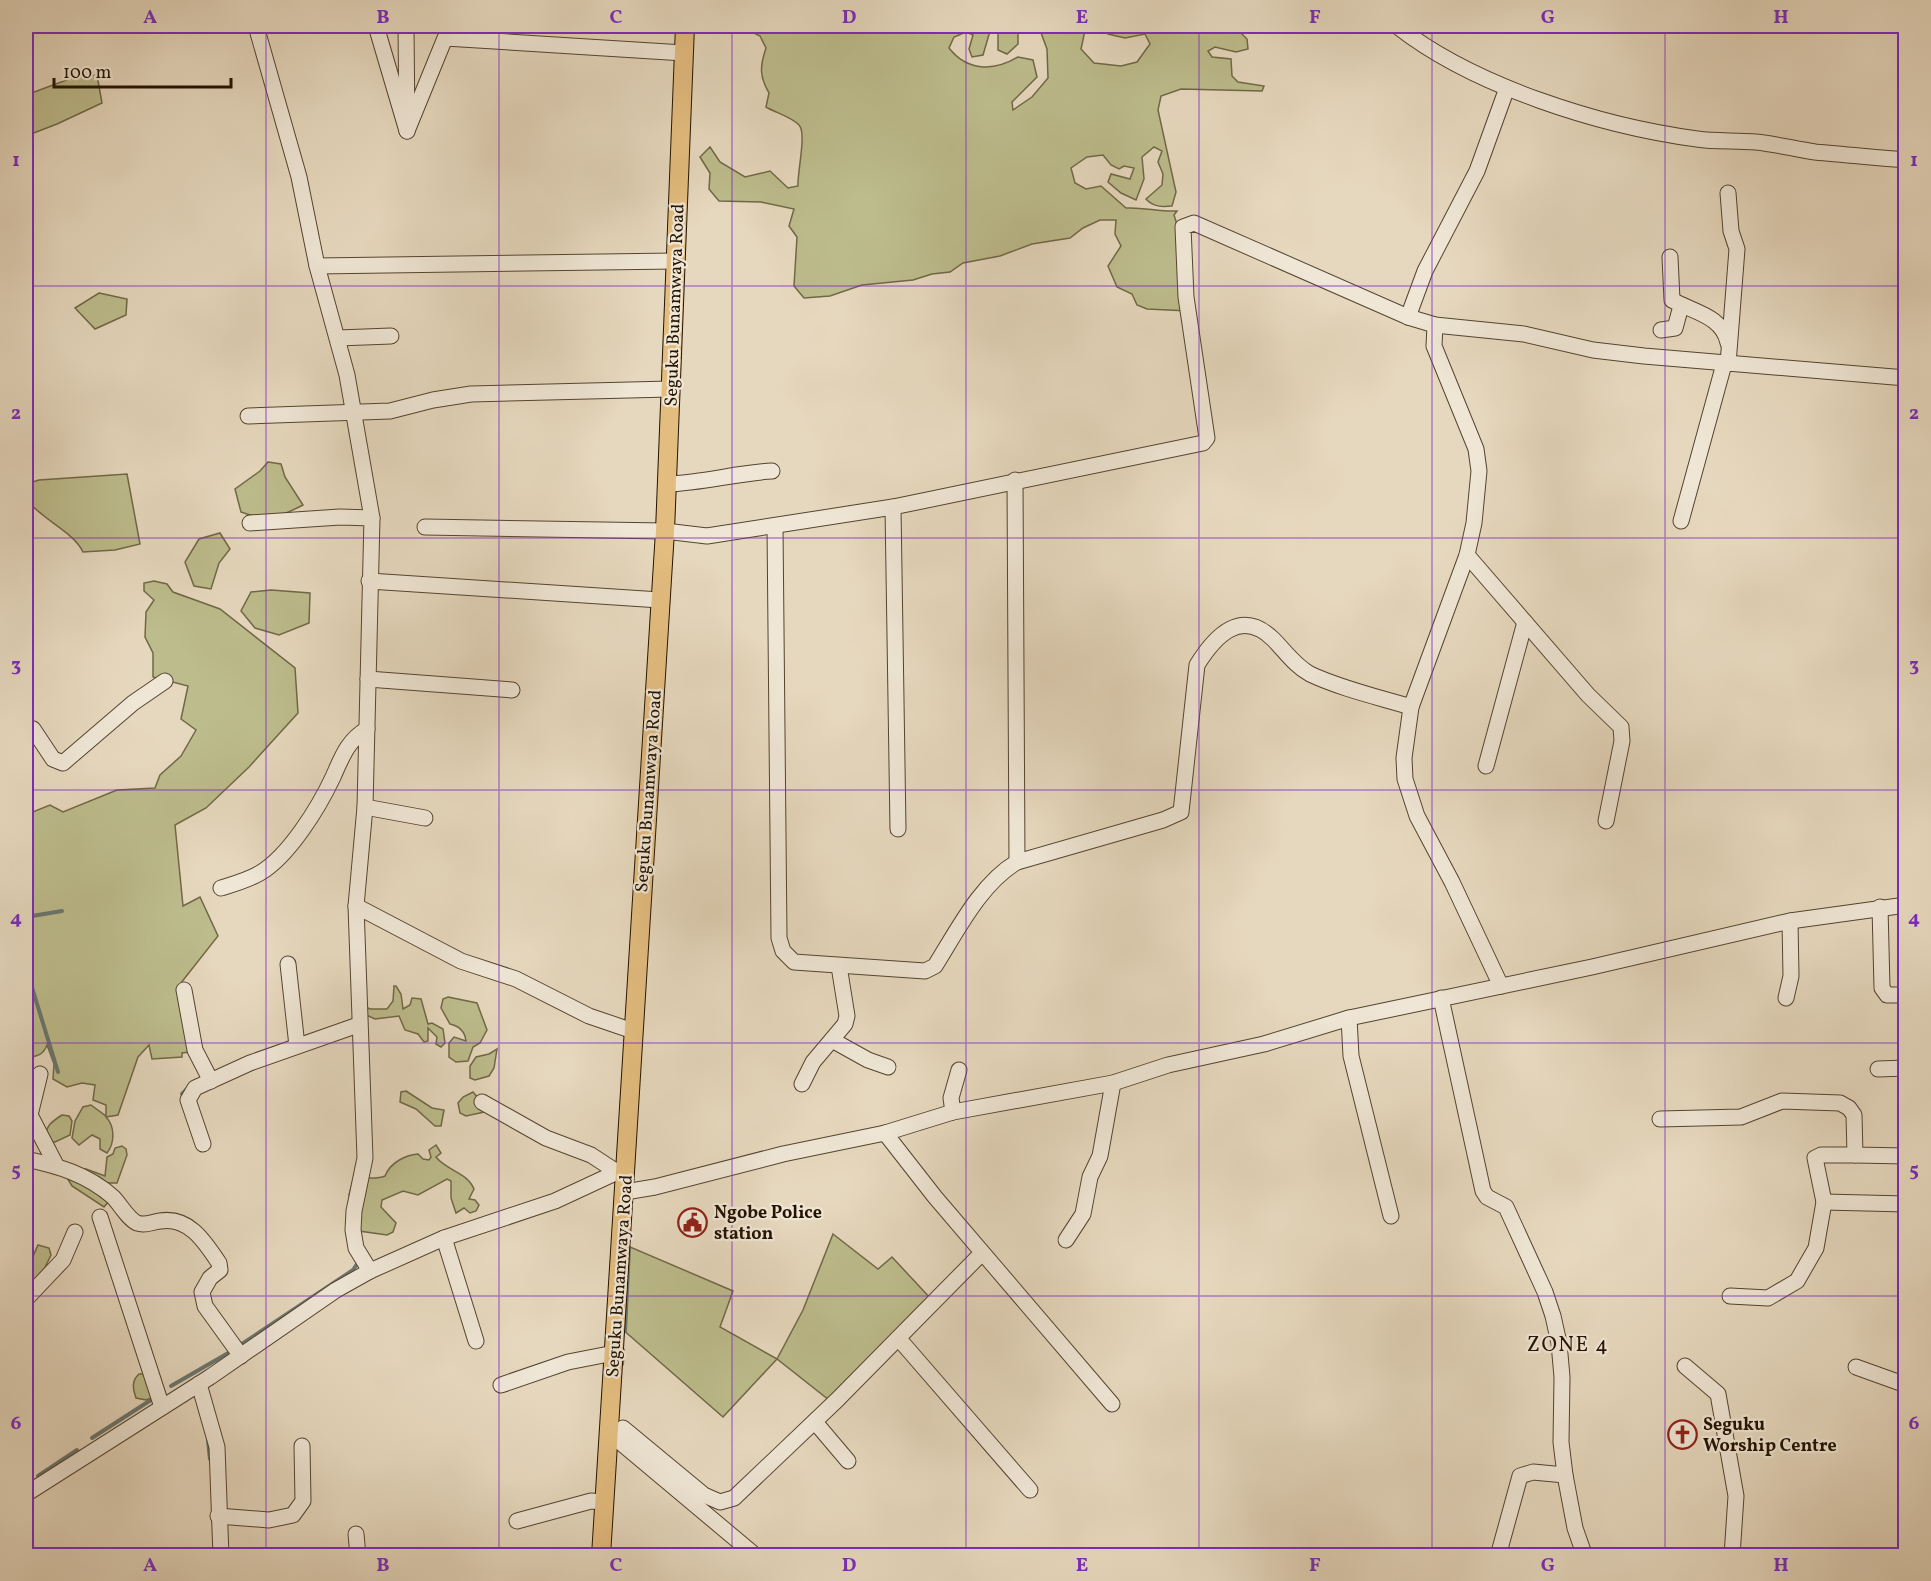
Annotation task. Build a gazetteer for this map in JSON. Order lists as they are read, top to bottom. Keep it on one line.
{"streets":{"main road":["Seguku Bunamwaya Road"]},"districts":["ZONE 4"],"places":{"public building":["Ngobe Police station"],"church":["Seguku Worship Centre"]},"scale_bar":"100 m","grid":{"columns":["A","B","C","D","E","F","G","H"],"rows":["1","2","3","4","5","6"]}}
